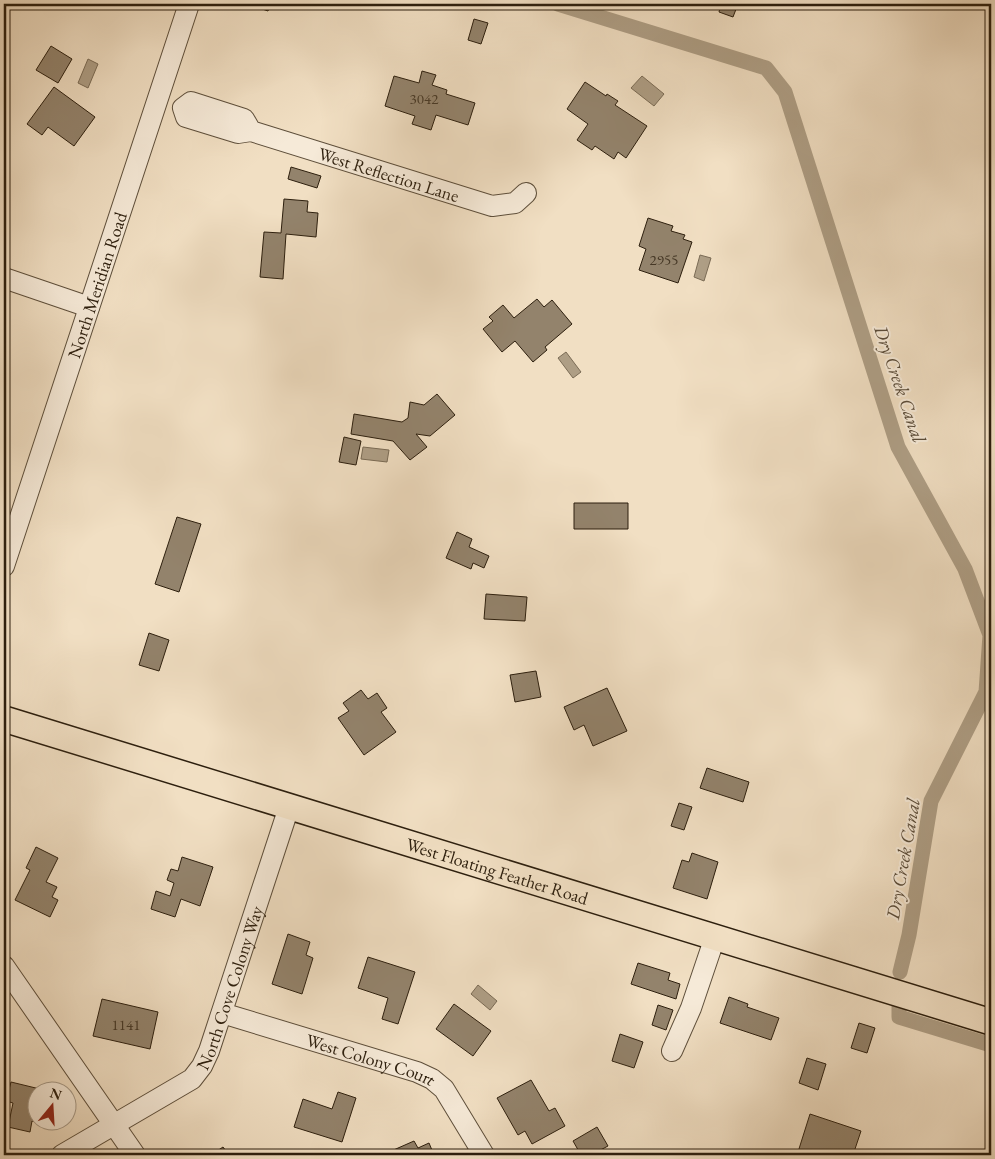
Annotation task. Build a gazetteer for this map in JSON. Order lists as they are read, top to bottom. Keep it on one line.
{"streets":{"main road":["West Floating Feather Road"],"street":["West Reflection Lane","North Meridian Road","North Cove Colony Way","West Colony Court"]},"crossings":[["West Reflection Lane","North Meridian Road"],["West Floating Feather Road","North Cove Colony Way"],["North Cove Colony Way","West Colony Court"]],"water":["Dry Creek Canal"],"house_numbers":["3042","2955","1141"],"north":"top"}
